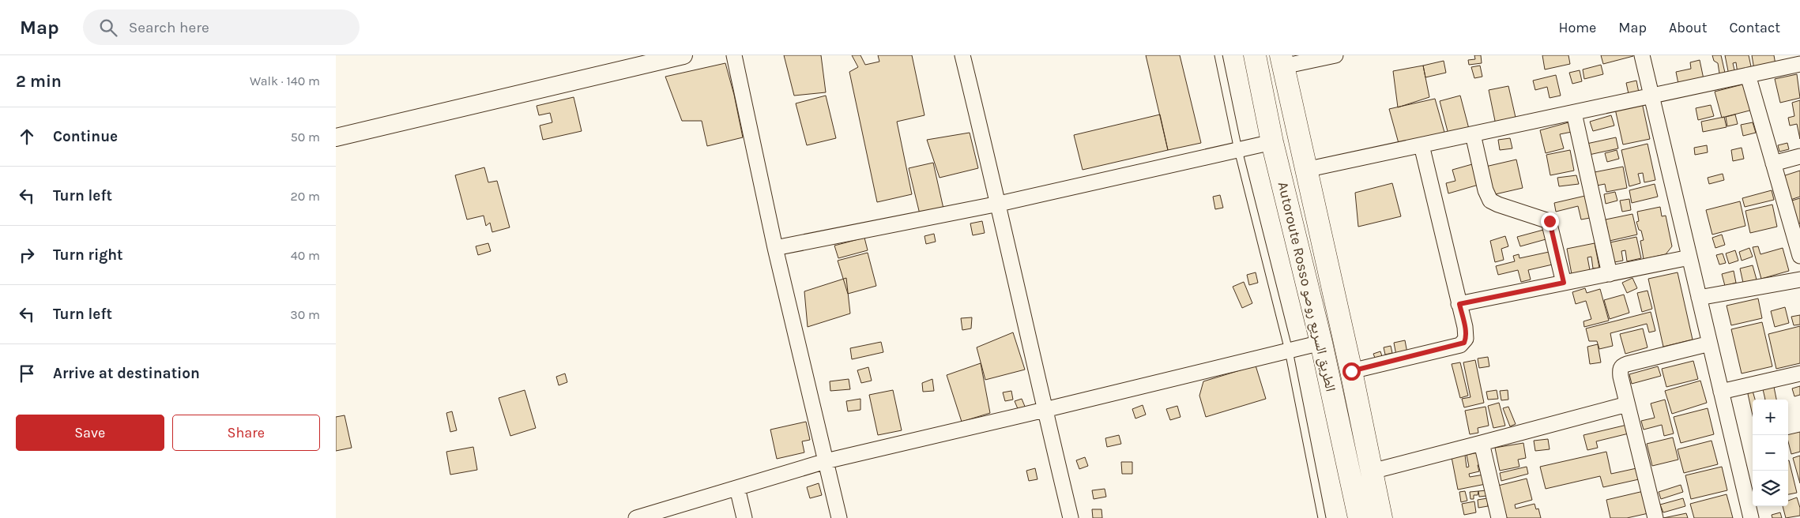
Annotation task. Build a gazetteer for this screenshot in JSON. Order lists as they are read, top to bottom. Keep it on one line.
{"streets":{"highway":["Autoroute Rosso الطريق السريع روصو"]},"page":{"header":"Map","search":"Search here","nav":["Home","Map","About","Contact"],"heading":["2 min","Walk · 140 m"],"list":[["Continue","50 m"],["Turn left","20 m"],["Turn right","40 m"],["Turn left","30 m"],"Arrive at destination"],"map_buttons":["+","−"],"buttons":["Save","Share"]}}
